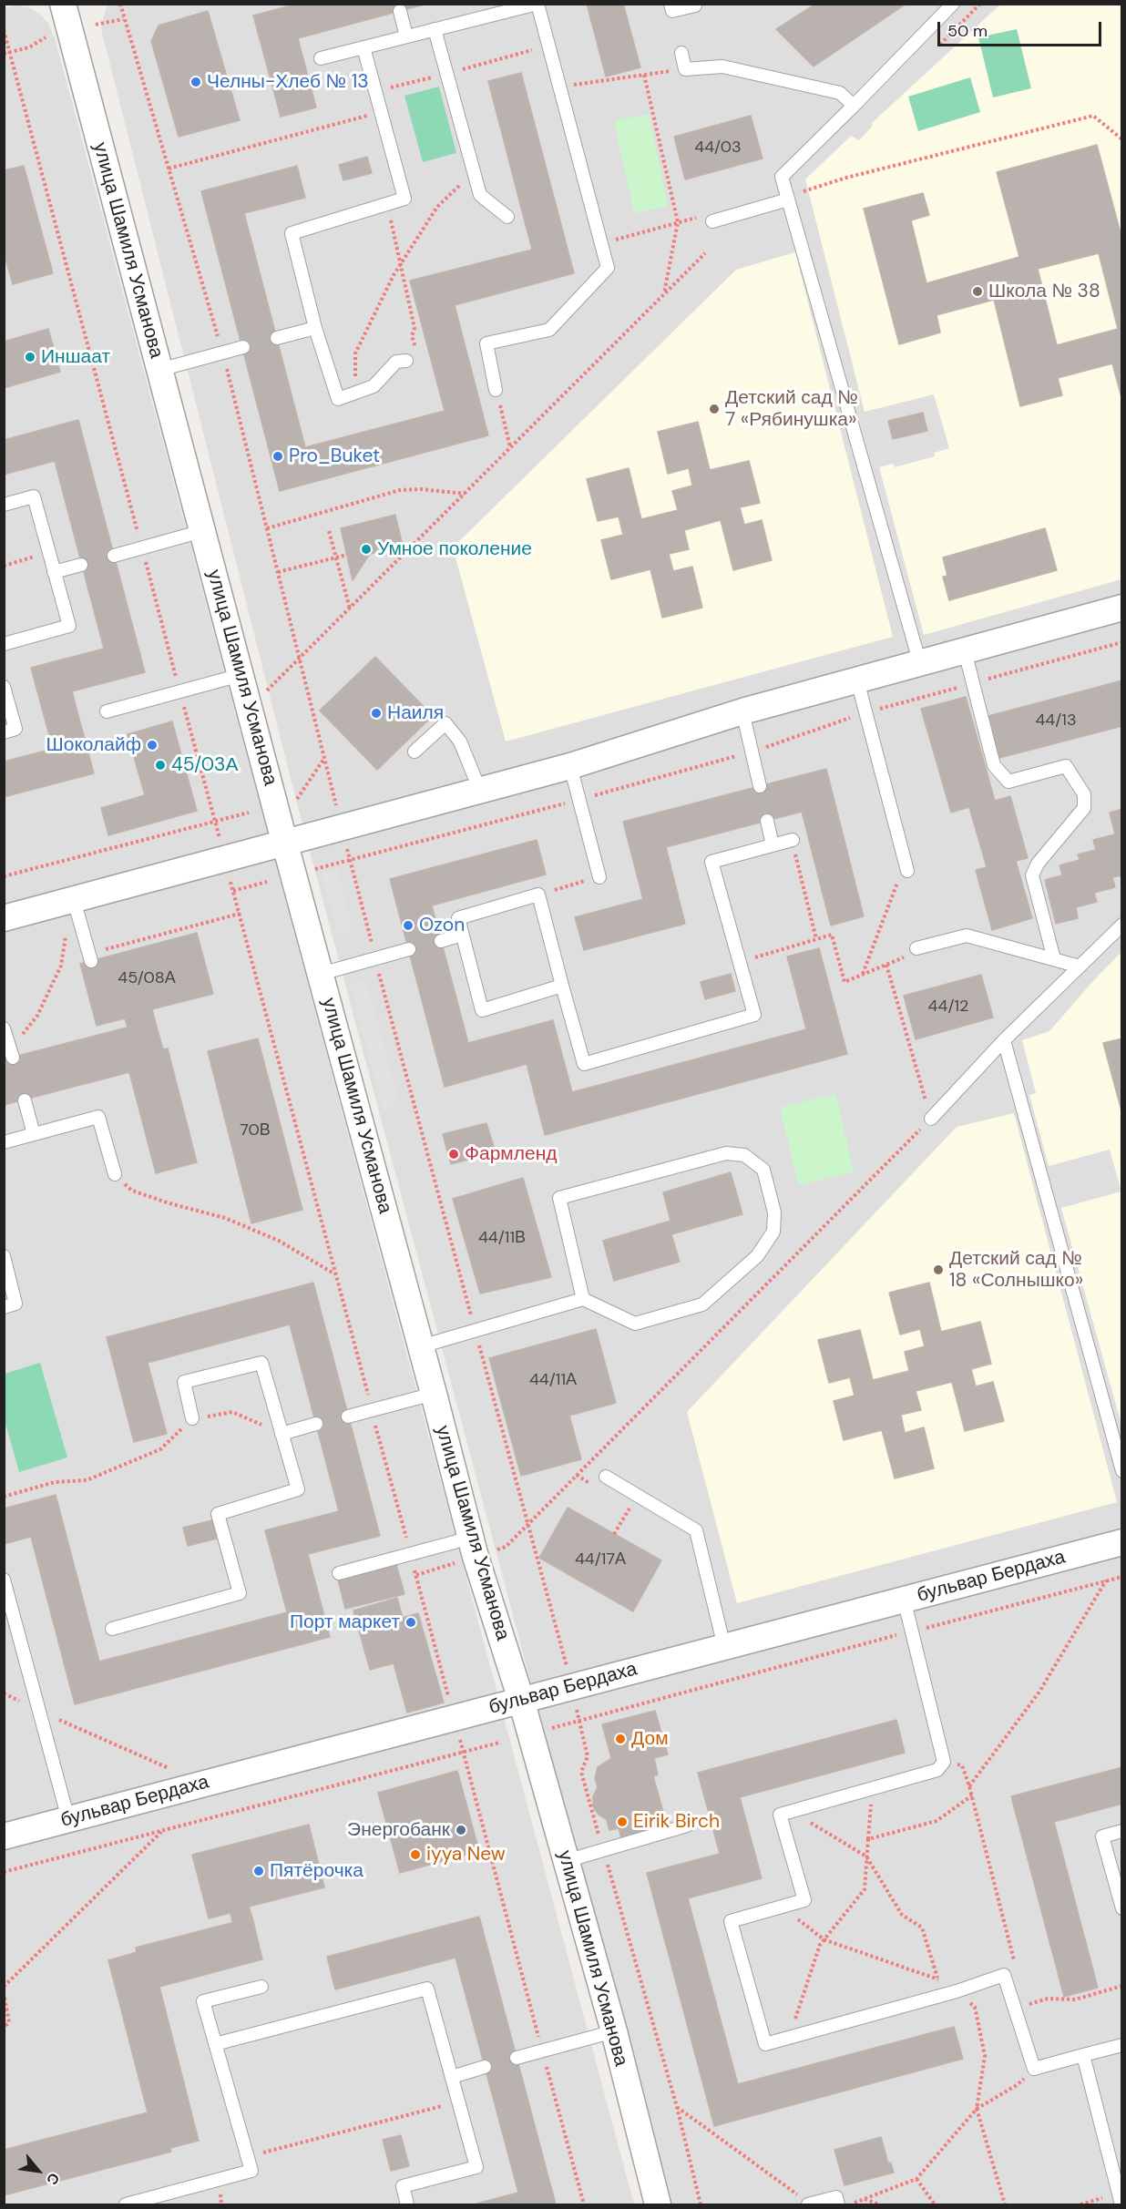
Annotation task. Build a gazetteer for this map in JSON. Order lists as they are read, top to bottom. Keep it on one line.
{"streets":{"street":["улица Шамиля Усманова","бульвар Бердаха"]},"crossings":[["улица Шамиля Усманова","бульвар Бердаха"]],"places":["Челны-Хлеб № 13","Школа № 38","Иншаат","Детский сад № 7 «Рябинушка»","Pro_Buket","Умное поколение","Наиля","Шоколайф","45/03А","Ozon","Фармленд","Детский сад № 18 «Солнышко»","Порт маркет","Дом","Eirik Birch","Энергобанк","iyya New","Пятёрочка"],"house_numbers":["44/03","44/13","45/08А","44/12","70В","44/11В","44/11А","44/17А"],"scale_bar":"50 m","north":"bottom right"}
